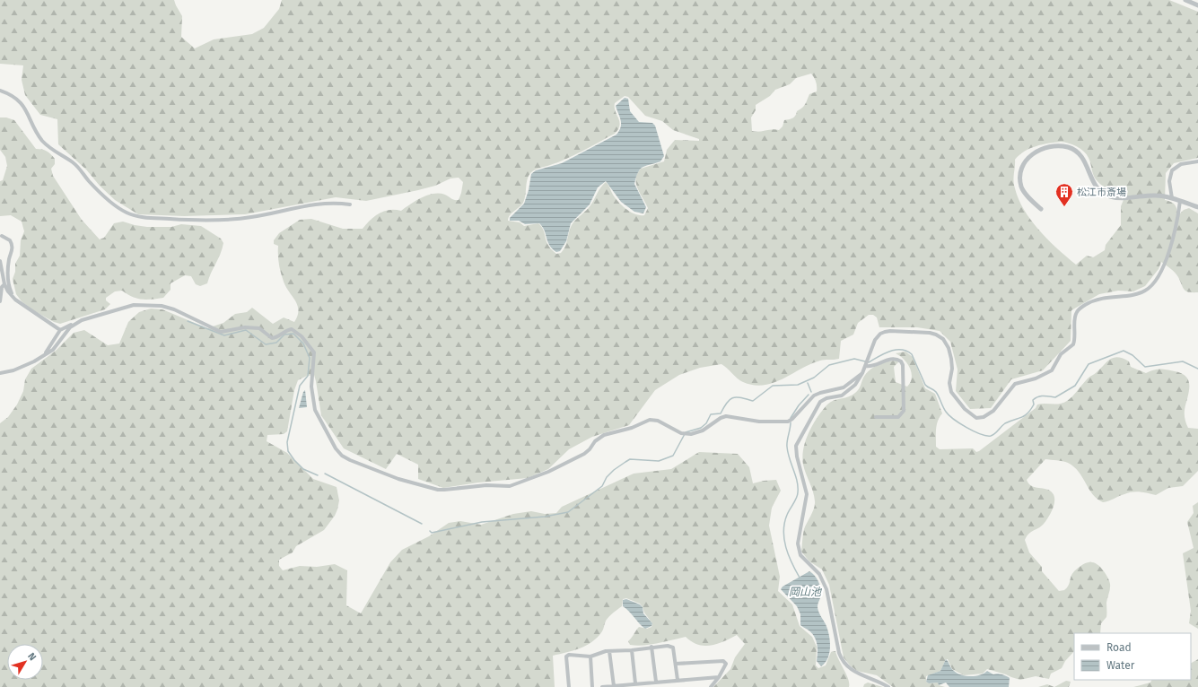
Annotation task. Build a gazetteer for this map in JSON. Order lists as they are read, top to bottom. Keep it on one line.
{"water":["岡山池"],"places":{"building":["松江市斎場"]},"legend":["Road","Water"],"north":"top right"}
